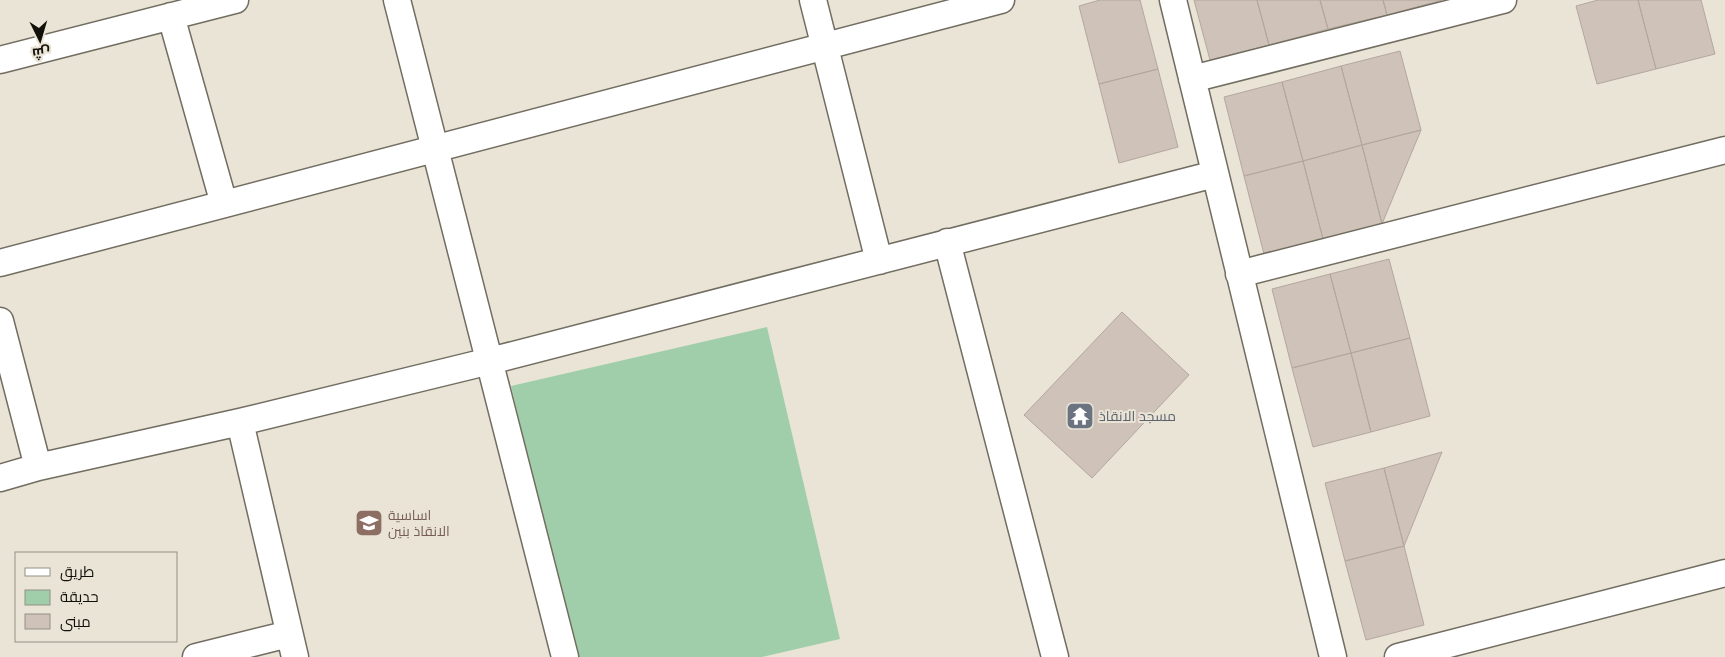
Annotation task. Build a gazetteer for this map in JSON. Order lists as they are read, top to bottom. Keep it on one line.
{"places":{"temple":["مسجد الانقاذ"],"school or university":["اساسية الانقاذ بنين"]},"legend":["طريق","حديقة","مبنى"],"north":"bottom"}
